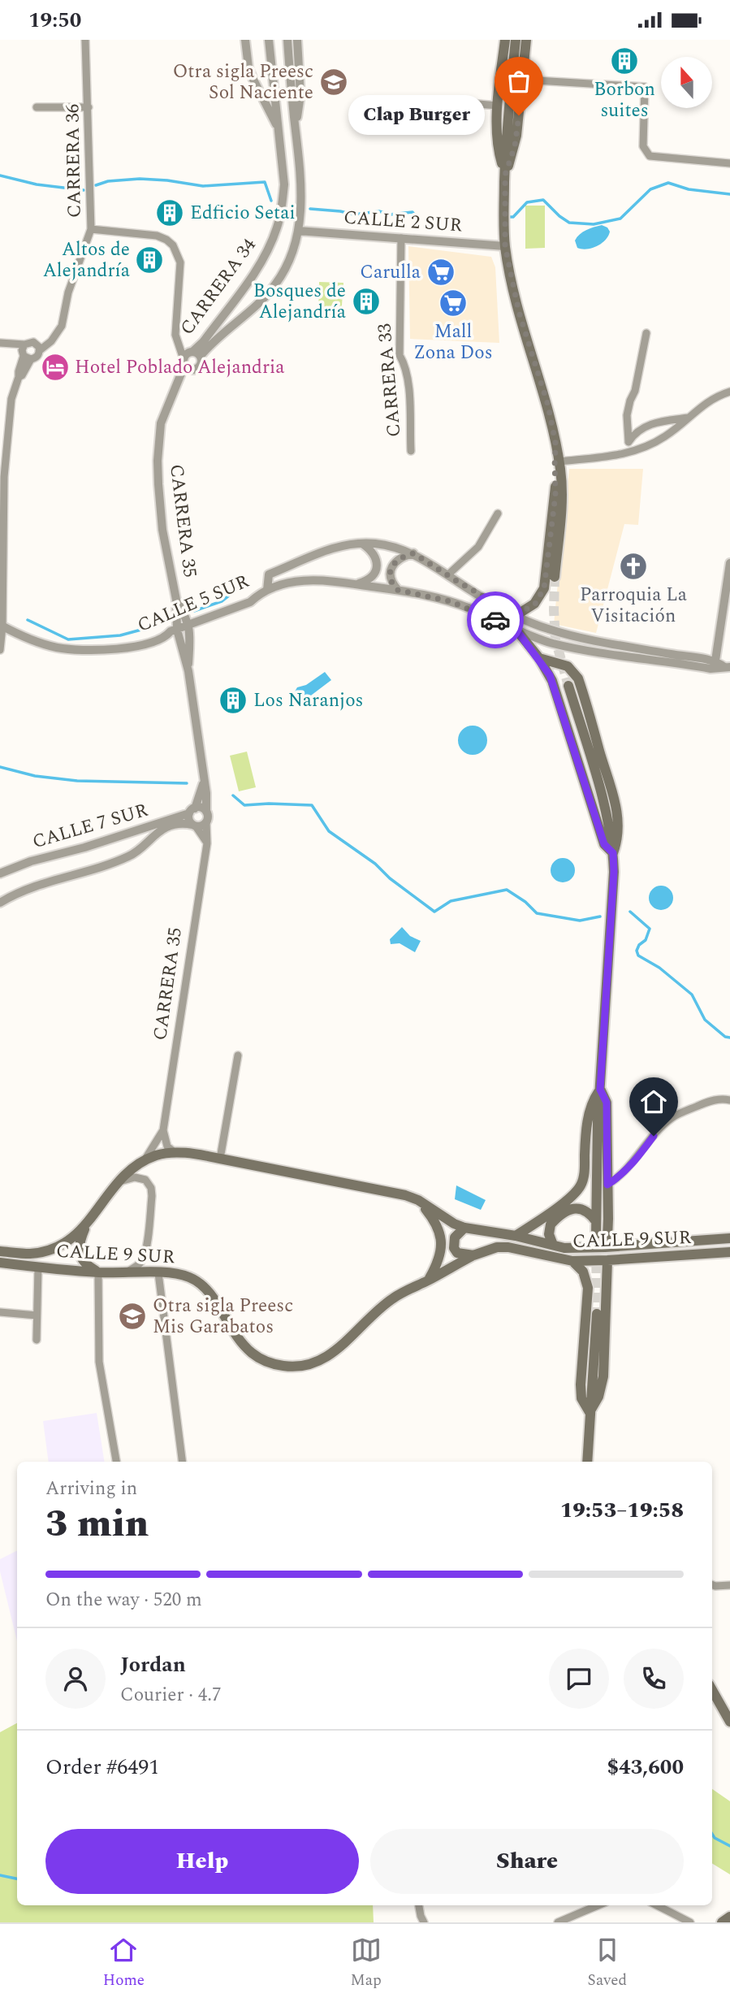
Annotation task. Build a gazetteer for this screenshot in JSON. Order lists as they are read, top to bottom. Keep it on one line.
{"streets":{"main road":["CALLE 9 SUR"],"street":["CARRERA 36","CALLE 2 SUR","CARRERA 34","CARRERA 33","CARRERA 35","CALLE 5 SUR","CALLE 7 SUR"]},"crossings":[["CALLE 2 SUR","CARRERA 34"],["CALLE 2 SUR","CARRERA 33"],["CARRERA 34","CARRERA 35"],["CARRERA 35","CALLE 5 SUR"],["CARRERA 35","CALLE 7 SUR"],["CARRERA 35","CALLE 9 SUR"]],"places":{"building":["Borbon suites","Edficio Setai","Altos de Alejandría","Bosques de Alejandría","Los Naranjos"],"school or university":["Otra sigla Preesc Sol Naciente","Otra sigla Preesc Mis Garabatos"],"other":["Clap Burger"],"supermarket":["Carulla","Mall Zona Dos"],"hotel":["Hotel Poblado Alejandria"],"church":["Parroquia La Visitación"]},"north":"top","page":{"status":"19:50","bubble":"Clap Burger","heading":["3 min","Arriving in","19:53–19:58"],"panel":["Jordan","Courier · 4.7","Order #6491","$43,600"],"bar":"On the way · 520 m","buttons":["Help","Share"],"tabs":["Home","Map","Saved"]}}
